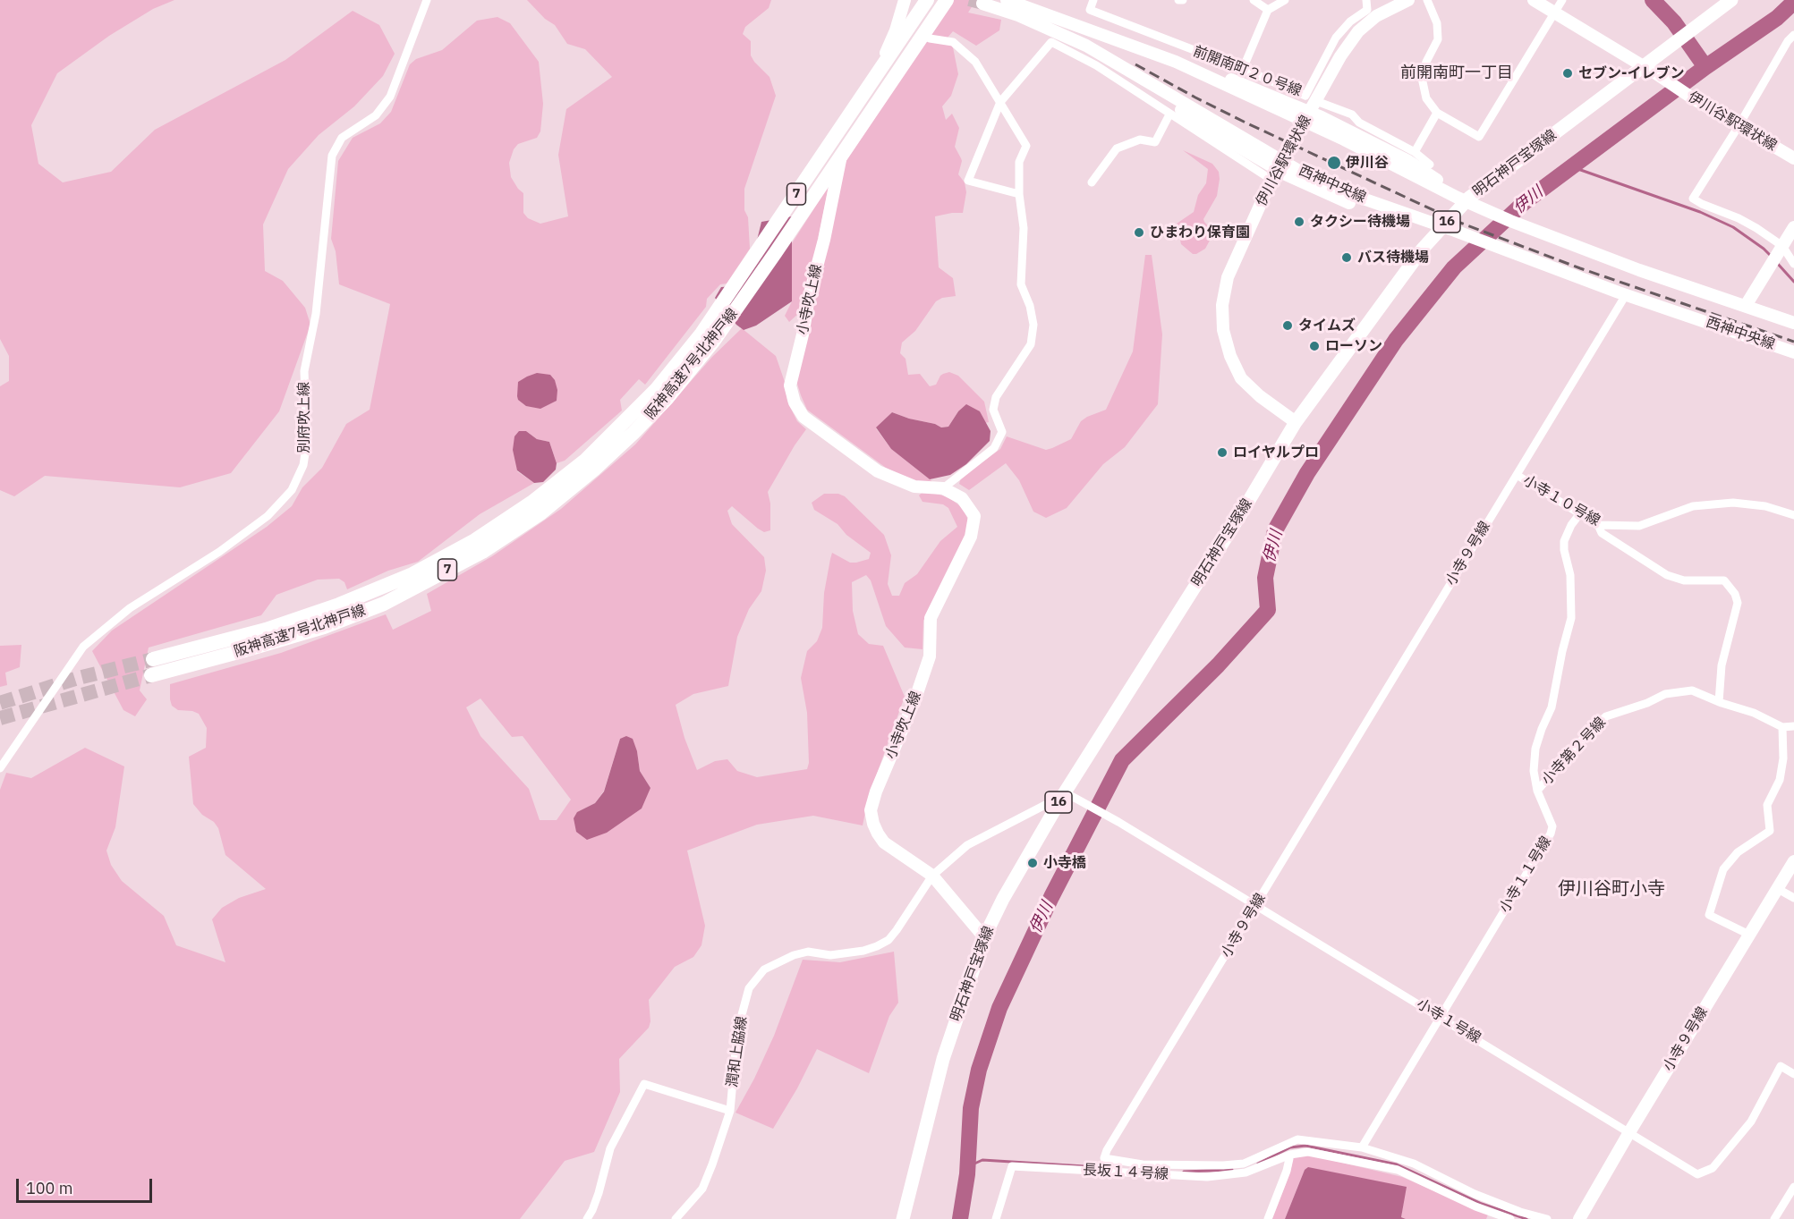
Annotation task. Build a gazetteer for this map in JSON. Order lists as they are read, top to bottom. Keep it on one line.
{"streets":{"highway":["7","阪神高速7号北神戸線"],"main road":["明石神戸宝塚線","16"],"street":["前開南町２０号線","伊川谷駅環状線","西神中央線","小寺吹上線","別府吹上線","小寺１０号線","小寺９号線","小寺第２号線","小寺１１号線","小寺１号線","潤和上脇線","長坂１４号線"]},"crossings":[["伊川谷駅環状線","明石神戸宝塚線"],["明石神戸宝塚線","西神中央線"],["明石神戸宝塚線","小寺吹上線"],["明石神戸宝塚線","小寺１号線"],["明石神戸宝塚線","潤和上脇線"],["西神中央線","小寺９号線"],["小寺吹上線","潤和上脇線"],["小寺１０号線","小寺９号線"],["小寺１０号線","小寺１１号線"],["小寺９号線","小寺１号線"],["小寺９号線","長坂１４号線"],["小寺第２号線","小寺１１号線"],["小寺１１号線","小寺１号線"]],"districts":["前開南町一丁目","伊川谷町小寺"],"water":["伊川"],"places":["セブン-イレブン","伊川谷","タクシー待機場","ひまわり保育園","バス待機場","タイムズ","ローソン","ロイヤルプロ","小寺橋"],"scale_bar":"100 m"}
